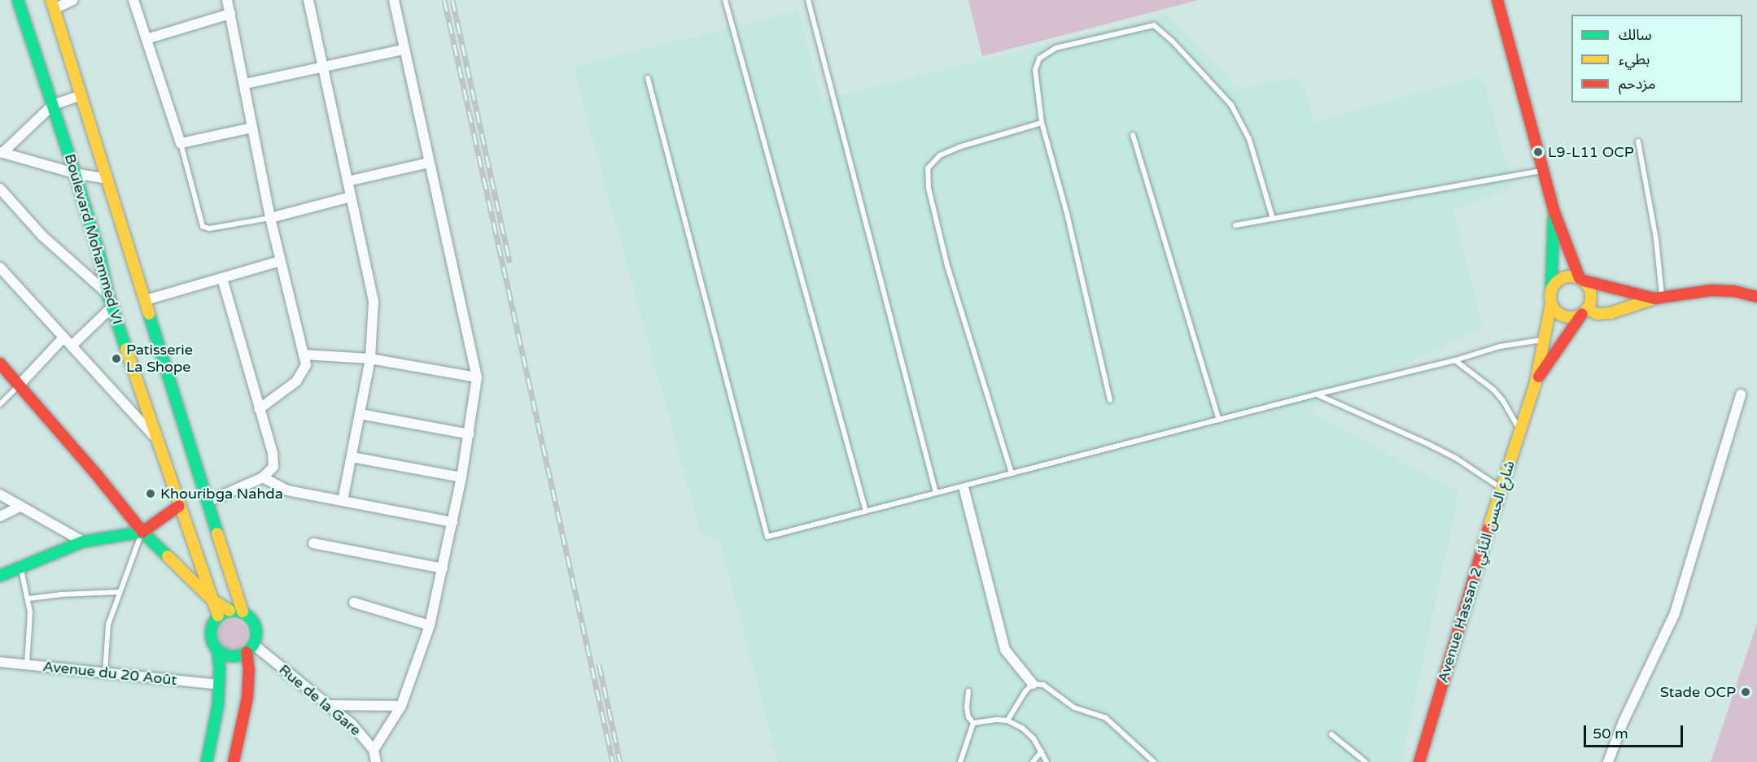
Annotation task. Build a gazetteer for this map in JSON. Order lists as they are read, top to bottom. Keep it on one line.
{"streets":{"main road":["Boulevard Mohammed VI","Avenue Hassan 2 شارع الحسن الثاني"],"street":["Avenue du 20 Août","Rue de la Gare"]},"crossings":[["Boulevard Mohammed VI","Rue de la Gare"]],"places":["L9-L11 OCP","Patisserie La Shope","Khouribga Nahda","Stade OCP"],"legend":["سالك","بطيء","مزدحم"],"scale_bar":"50 m"}
